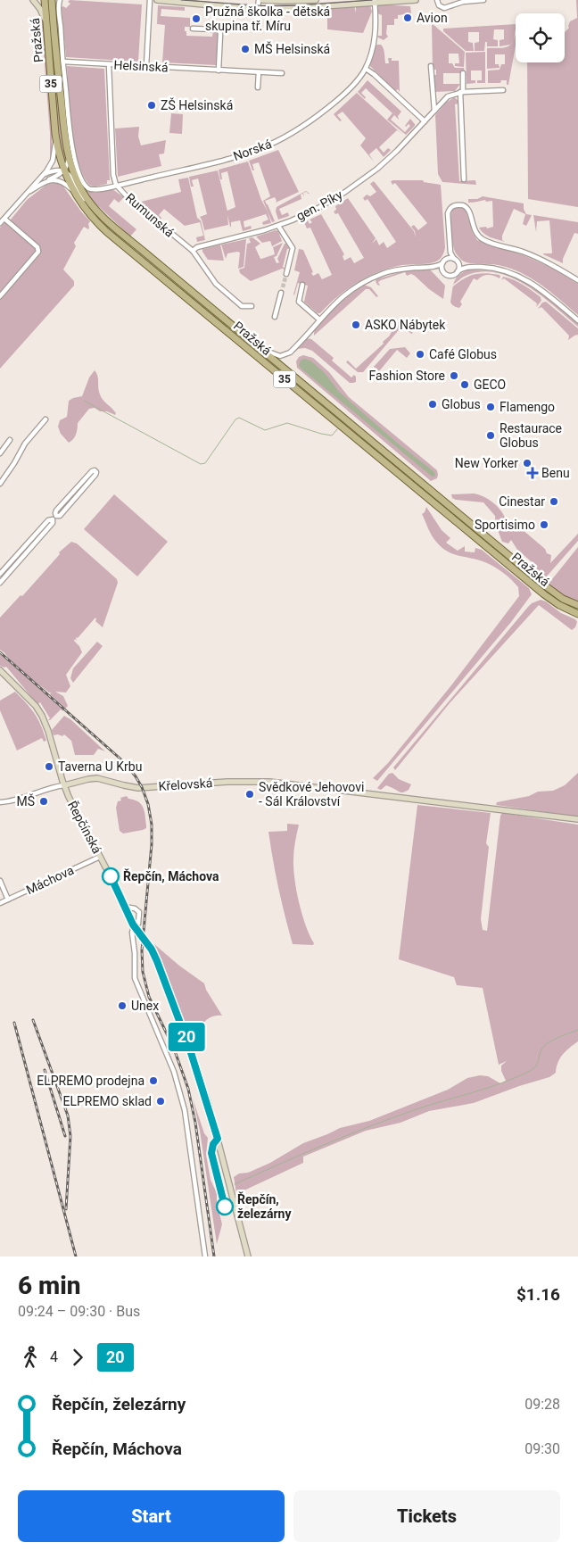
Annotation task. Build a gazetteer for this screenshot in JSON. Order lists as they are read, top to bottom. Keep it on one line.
{"streets":{"main road":["Pražská","35","Křelovská","Řepčínská"],"street":["Helsinská","Norská","gen. Píky","Rumunská","Máchova"]},"crossings":[["Pražská","Helsinská"],["Pražská","Norská"],["Pražská","Rumunská"],["Helsinská","Rumunská"],["Norská","Rumunská"],["gen. Píky","Rumunská"],["Křelovská","Řepčínská"],["Řepčínská","Máchova"]],"places":{"other":["Avion","Pružná školka - dětská skupina tř. Míru","MŠ Helsinská","ZŠ Helsinská","ASKO Nábytek","Café Globus","Fashion Store","GECO","Globus","Flamengo","Restaurace Globus","New Yorker","Cinestar","Sportisimo","Taverna U Krbu","Svědkové Jehovovi - Sál Království","MŠ","Řepčín, Máchova","Unex","ELPREMO prodejna","ELPREMO sklad","Řepčín, železárny"],"health":["Benu"]},"lines":["bus line 20"],"page":{"on_map":"20","heading":["6 min","09:24 – 09:30 · Bus","$1.16"],"legs":["4","20"],"list":[{"name":"Řepčín, železárny","value":"09:28"},{"name":"Řepčín, Máchova","value":"09:30"}],"buttons":["Start","Tickets"]}}
